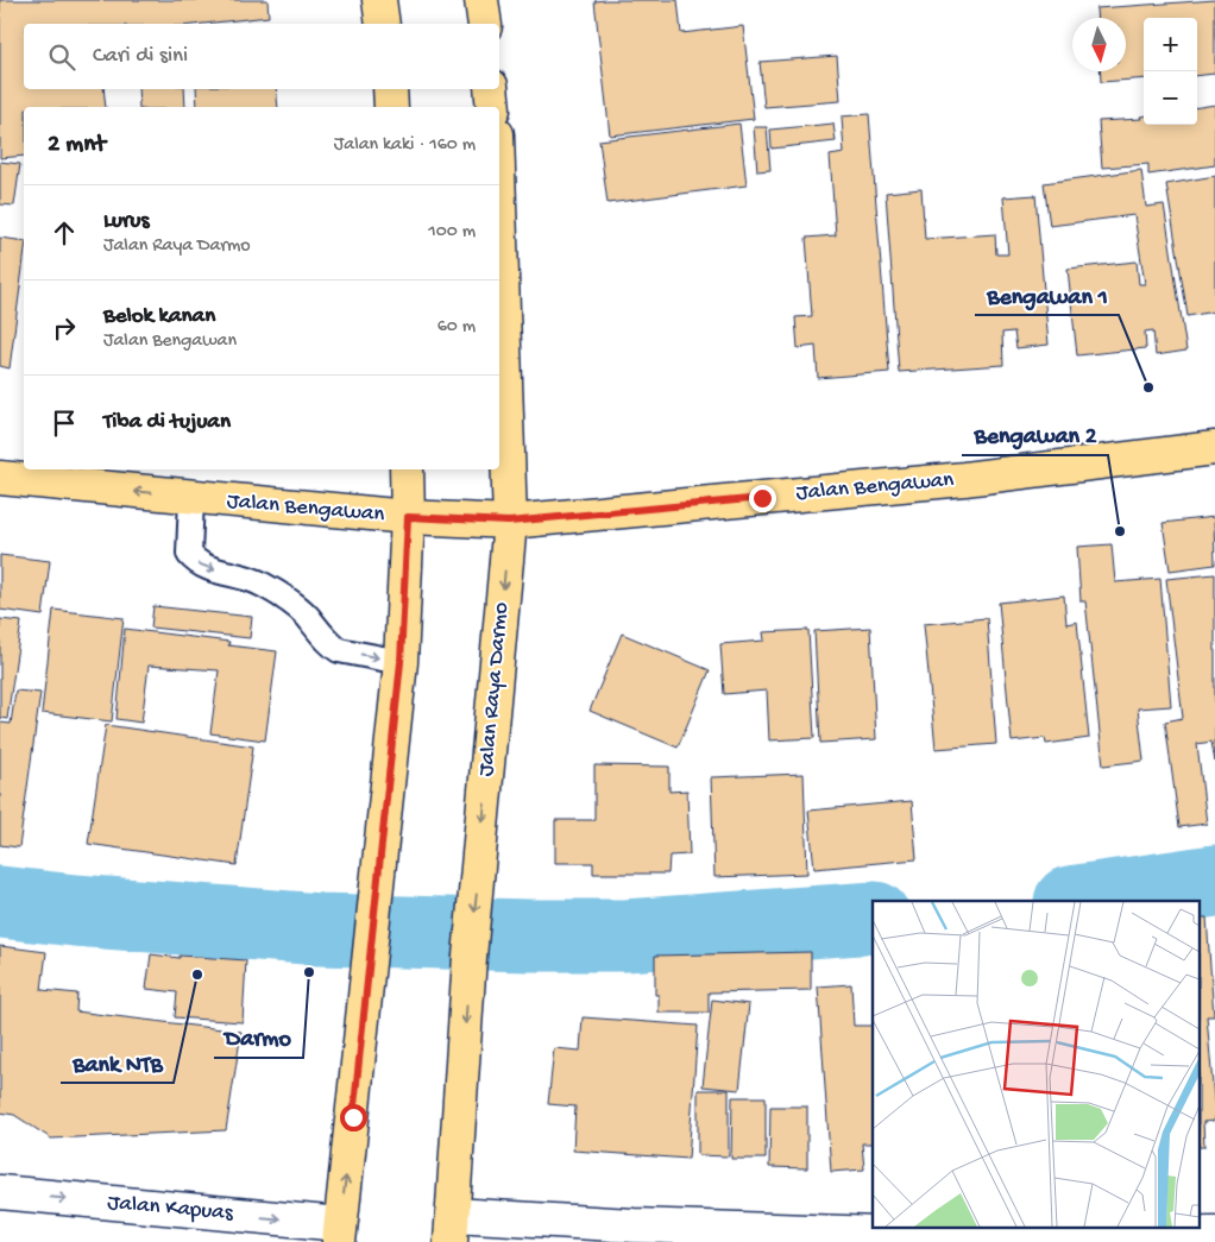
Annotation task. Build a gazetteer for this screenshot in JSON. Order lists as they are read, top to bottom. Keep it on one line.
{"streets":{"main road":["Jalan Bengawan","Jalan Raya Darmo"],"street":["Jalan Kapuas"]},"crossings":[["Jalan Bengawan","Jalan Raya Darmo"]],"one_way":["Jalan Kapuas"],"places":["Bengawan 1","Bengawan 2","Darmo","Bank NTB"],"north":"bottom","page":{"map_buttons":["+","−"],"search":"Cari di sini","heading":["2 mnt","Jalan kaki · 160 m"],"list":[["Lurus","Jalan Raya Darmo","100 m"],["Belok kanan","Jalan Bengawan","60 m"],"Tiba di tujuan"]}}
